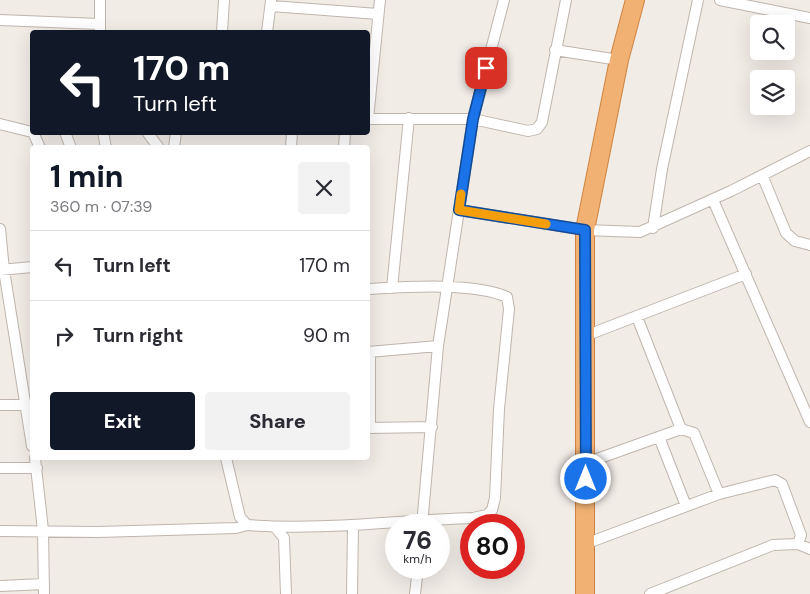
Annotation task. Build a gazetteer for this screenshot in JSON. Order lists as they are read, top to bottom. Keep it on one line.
{"page":{"turn":["170 m","Turn left"],"heading":["1 min","360 m · 07:39"],"list":[{"name":"Turn left","value":"170 m"},{"name":"Turn right","value":"90 m"}],"buttons":["Exit","Share"],"speed":"76 km/h","limit":"80"}}
